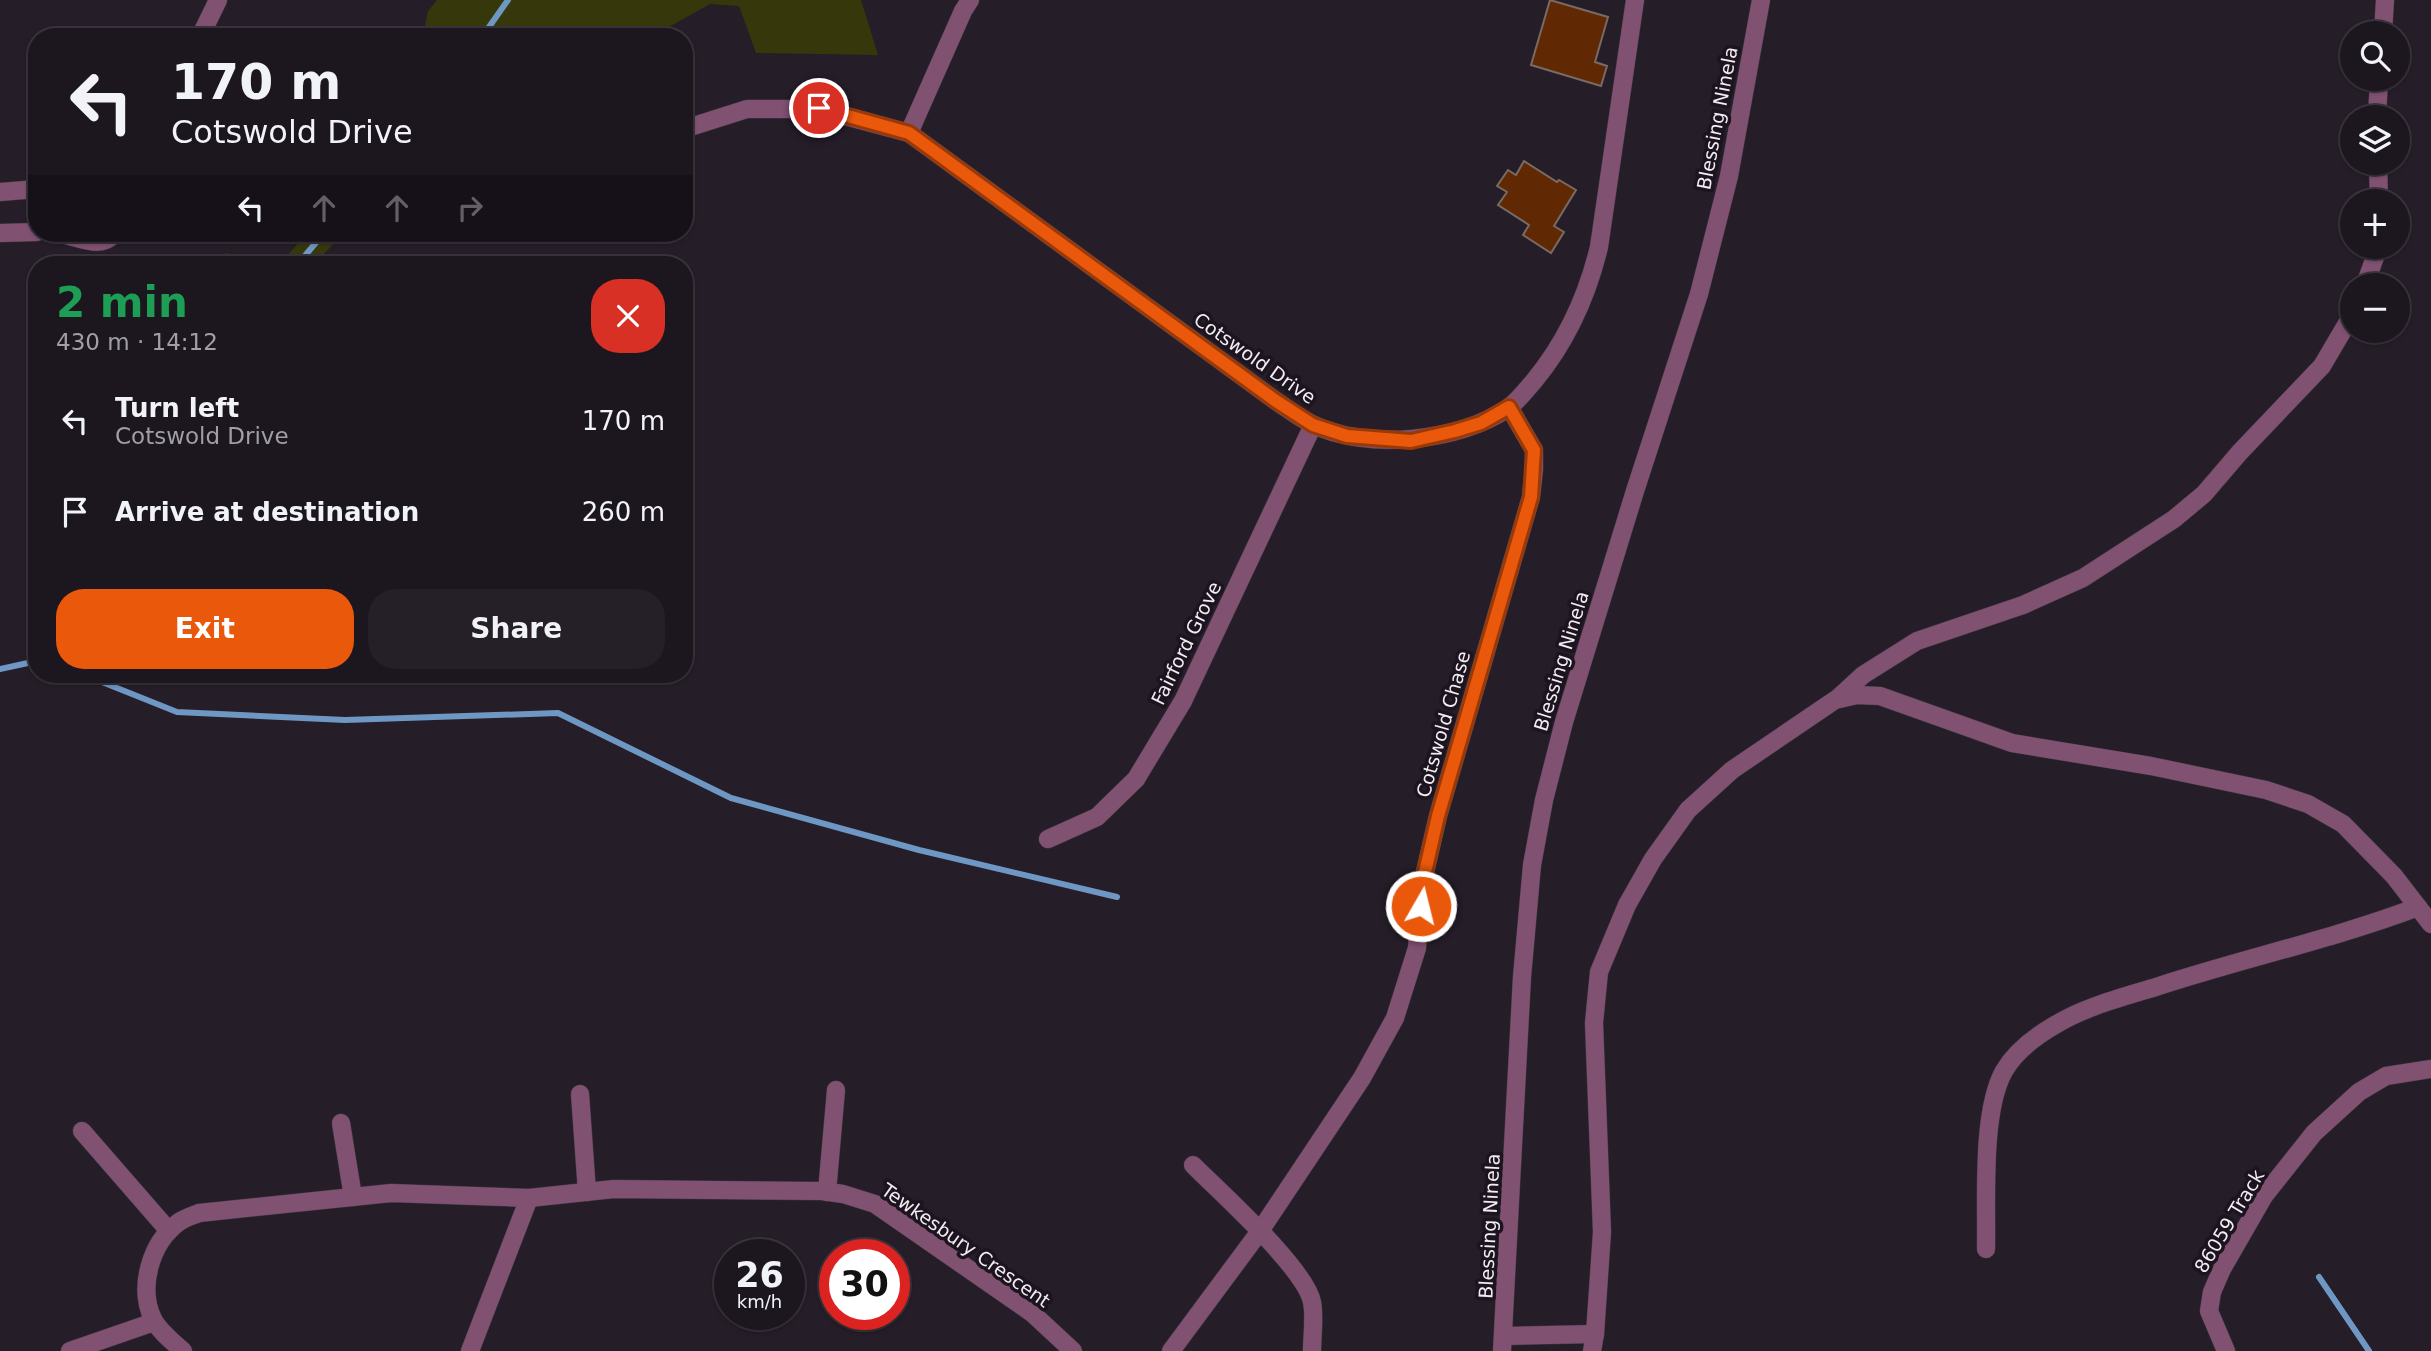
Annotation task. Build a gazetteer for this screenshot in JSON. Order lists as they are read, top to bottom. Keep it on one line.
{"streets":{"street":["Blessing Ninela","Cotswold Drive","Fairford Grove","Cotswold Chase","86059 Track","Tewkesbury Crescent"]},"crossings":[["Cotswold Drive","Fairford Grove"],["Cotswold Drive","Cotswold Chase"]],"page":{"map_buttons":["+","−"],"turn":["170 m","Cotswold Drive"],"heading":["2 min","430 m · 14:12"],"list":[{"name":"Turn left","note":"Cotswold Drive","value":"170 m"},{"name":"Arrive at destination","value":"260 m"}],"buttons":["Exit","Share"],"speed":"26 km/h","limit":"30"}}
